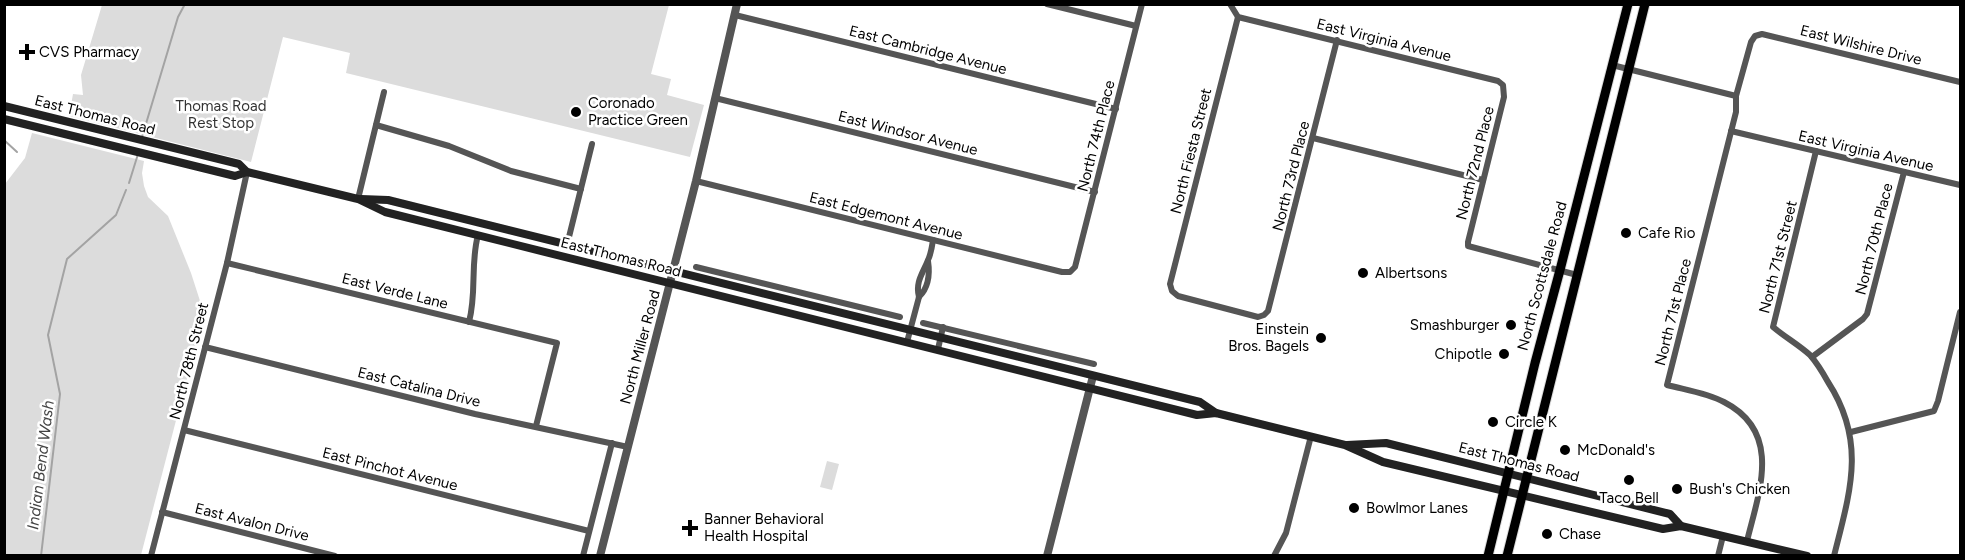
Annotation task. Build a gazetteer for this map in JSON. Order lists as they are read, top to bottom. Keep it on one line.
{"streets":{"main road":["East Thomas Road","North Scottsdale Road"],"street":["East Virginia Avenue","East Wilshire Drive","East Cambridge Avenue","East Windsor Avenue","North 74th Place","North Fiesta Street","North 72nd Place","North 73rd Place","East Edgemont Avenue","North 70th Place","North 71st Street","East Verde Lane","North 71st Place","North Miller Road","North 78th Street","East Catalina Drive","East Pinchot Avenue","East Avalon Drive"]},"crossings":[["East Virginia Avenue","North Fiesta Street"],["East Virginia Avenue","North 72nd Place"],["East Virginia Avenue","North 73rd Place"],["East Virginia Avenue","North 70th Place"],["East Virginia Avenue","North 71st Street"],["East Virginia Avenue","North 71st Place"],["East Wilshire Drive","North 71st Place"],["East Cambridge Avenue","North 74th Place"],["East Cambridge Avenue","North Miller Road"],["East Thomas Road","North Scottsdale Road"],["East Thomas Road","North 71st Place"],["East Thomas Road","North Miller Road"],["East Thomas Road","North 78th Street"],["East Windsor Avenue","North 74th Place"],["East Windsor Avenue","North Miller Road"],["North 74th Place","East Edgemont Avenue"],["North Fiesta Street","North 73rd Place"],["North 72nd Place","North Scottsdale Road"],["East Edgemont Avenue","North Miller Road"],["North 70th Place","North 71st Street"],["East Verde Lane","North 78th Street"],["East Verde Lane","East Catalina Drive"],["North Miller Road","East Catalina Drive"],["North 78th Street","East Catalina Drive"],["North 78th Street","East Pinchot Avenue"],["North 78th Street","East Avalon Drive"]],"water":["Indian Bend Wash"],"parks":["Thomas Road Rest Stop"],"places":{"health":["CVS Pharmacy","Banner Behavioral Health Hospital"],"other":["Coronado Practice Green","Cafe Rio","Albertsons","Smashburger","Einstein Bros. Bagels","Chipotle","Circle K","McDonald's","Taco Bell","Bush's Chicken","Bowlmor Lanes","Chase"]}}
